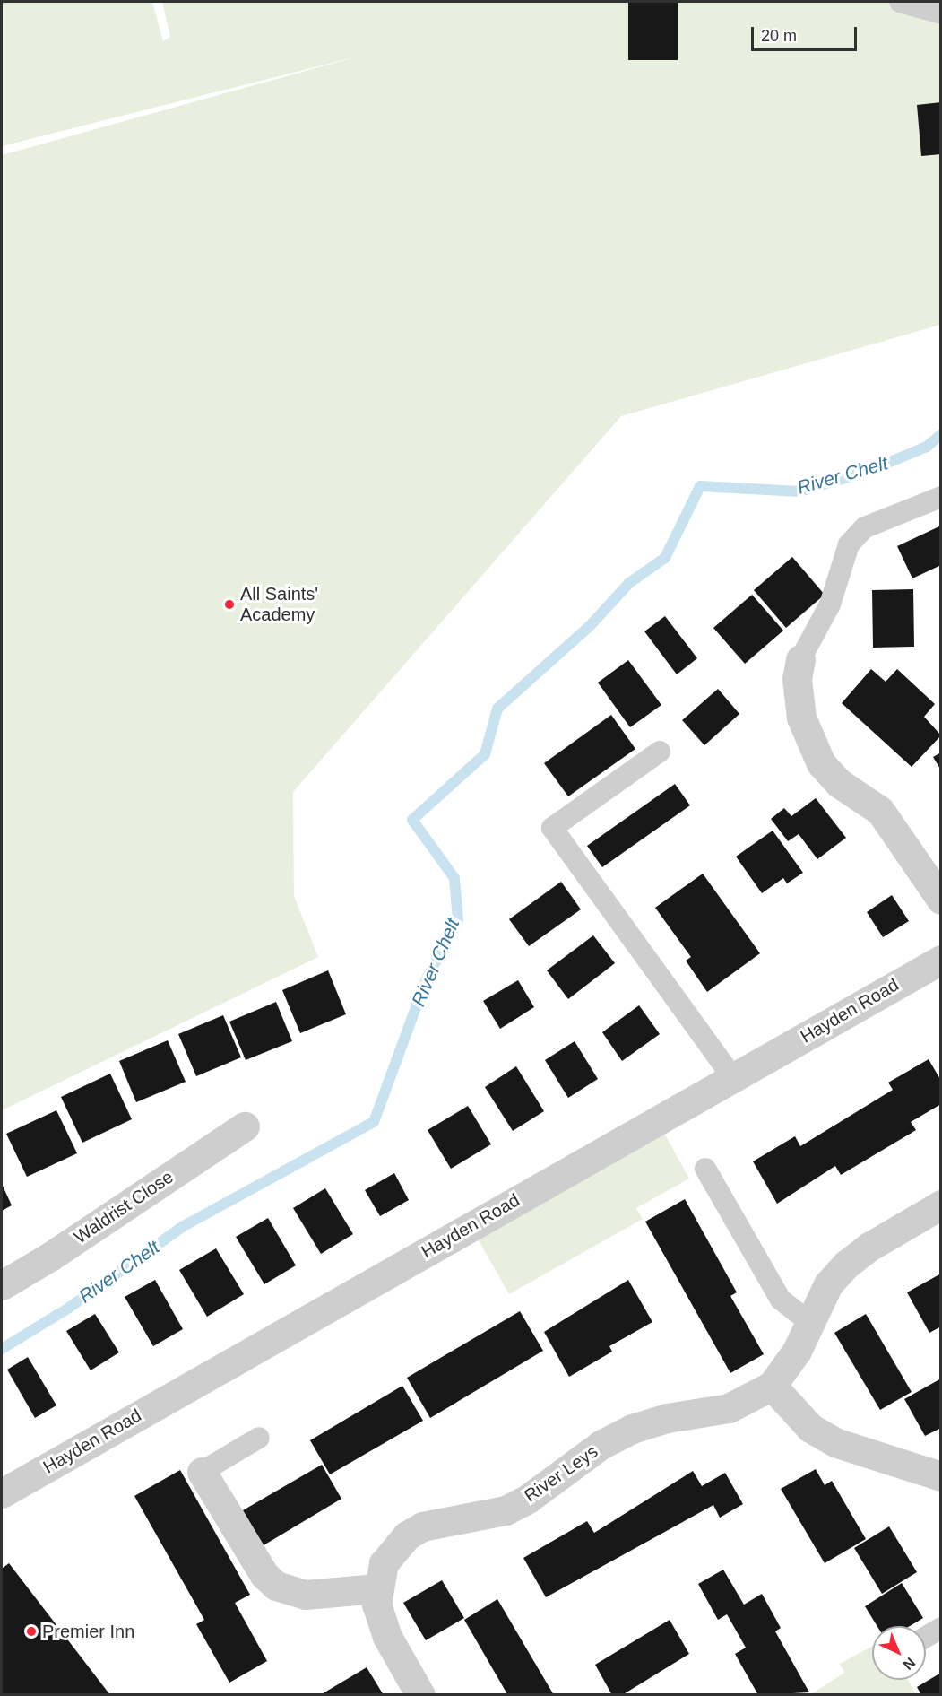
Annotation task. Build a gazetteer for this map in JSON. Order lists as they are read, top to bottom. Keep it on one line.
{"streets":{"street":["Hayden Road","Waldrist Close","River Leys"]},"water":["River Chelt"],"places":["All Saints' Academy","Premier Inn"],"scale_bar":"20 m","north":"bottom right"}
